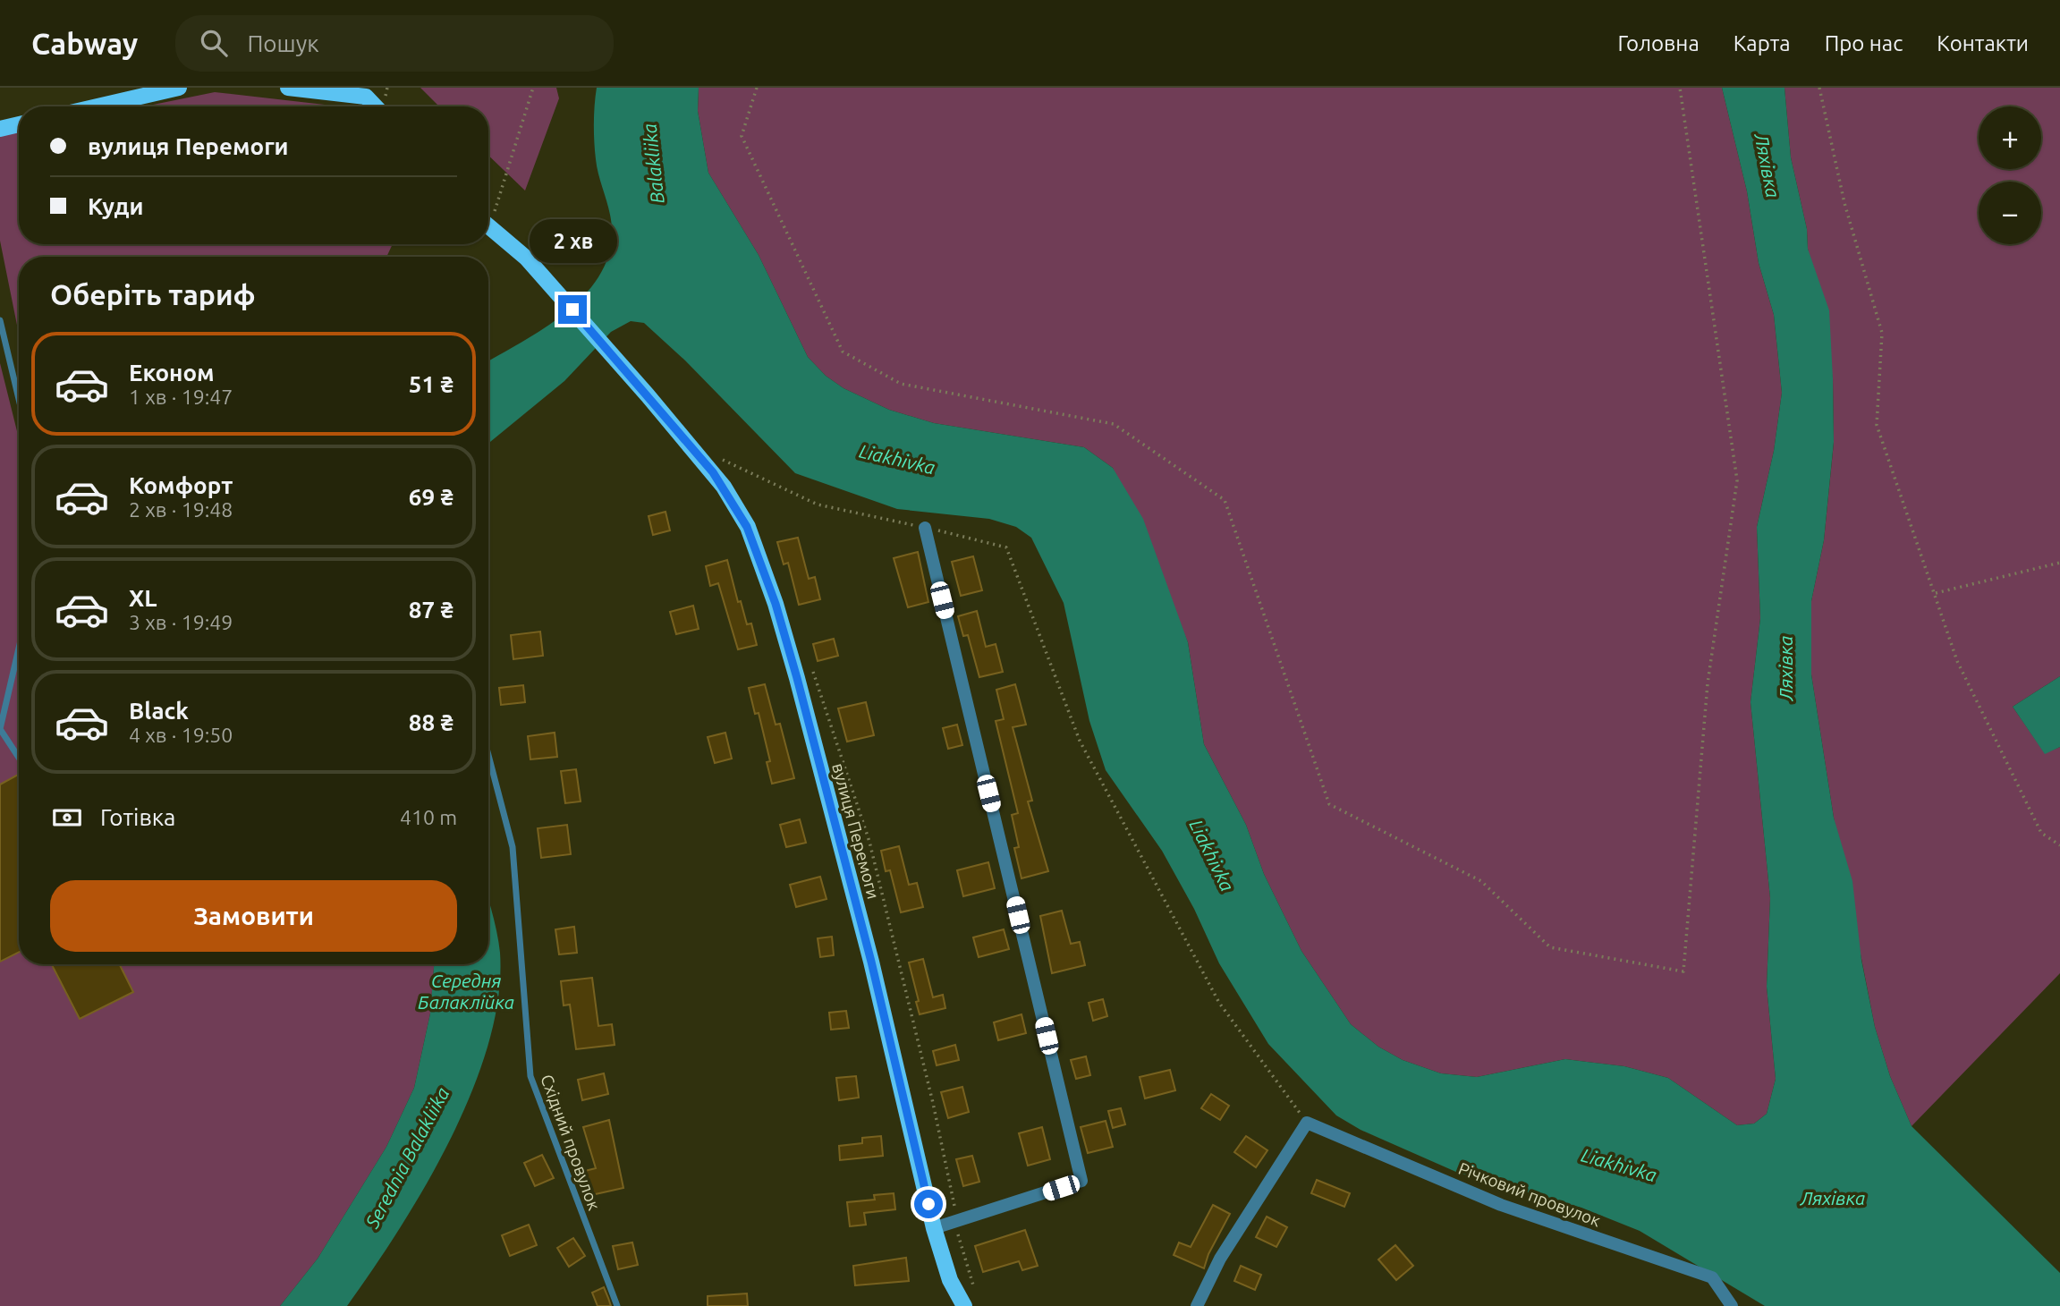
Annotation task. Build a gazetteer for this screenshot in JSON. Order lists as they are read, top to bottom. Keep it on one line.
{"streets":{"main road":["вулиця Перемоги"],"street":["Річковий провулок"],"lane":["Східний провулок"]},"water":["Balakliika","Ляхівка","Liakhivka","Середня Балаклійка","Serednia Balakliika"],"page":{"header":"Cabway","search":"Пошук","nav":["Головна","Карта","Про нас","Контакти"],"map_buttons":["+","−"],"banner":["вулиця Перемоги","Куди"],"bubble":"2 хв","heading":"Оберіть тариф","list":[{"name":"Економ","note":"1 хв · 19:47","value":"51 ₴"},{"name":"Комфорт","note":"2 хв · 19:48","value":"69 ₴"},{"name":"XL","note":"3 хв · 19:49","value":"87 ₴"},{"name":"Black","note":"4 хв · 19:50","value":"88 ₴"}],"pay":["Готівка","410 m"],"buttons":"Замовити"}}
